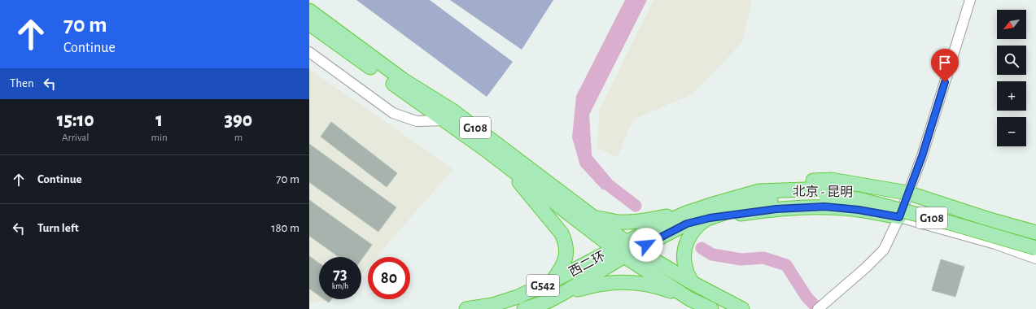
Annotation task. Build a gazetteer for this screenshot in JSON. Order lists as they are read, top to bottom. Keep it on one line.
{"streets":{"highway":["G108","北京 - 昆明","西二环","G542"]},"crossings":[["G108","北京 - 昆明"],["G108","西二环"],["北京 - 昆明","西二环"]],"north":"bottom left","page":{"turn":["70 m","Continue"],"map_buttons":["+","−"],"then":"Then","eta":["15:10","Arrival","1","min","390","m"],"list":[{"name":"Continue","value":"70 m"},{"name":"Turn left","value":"180 m"}],"speed":"73 km/h","limit":"80"}}
